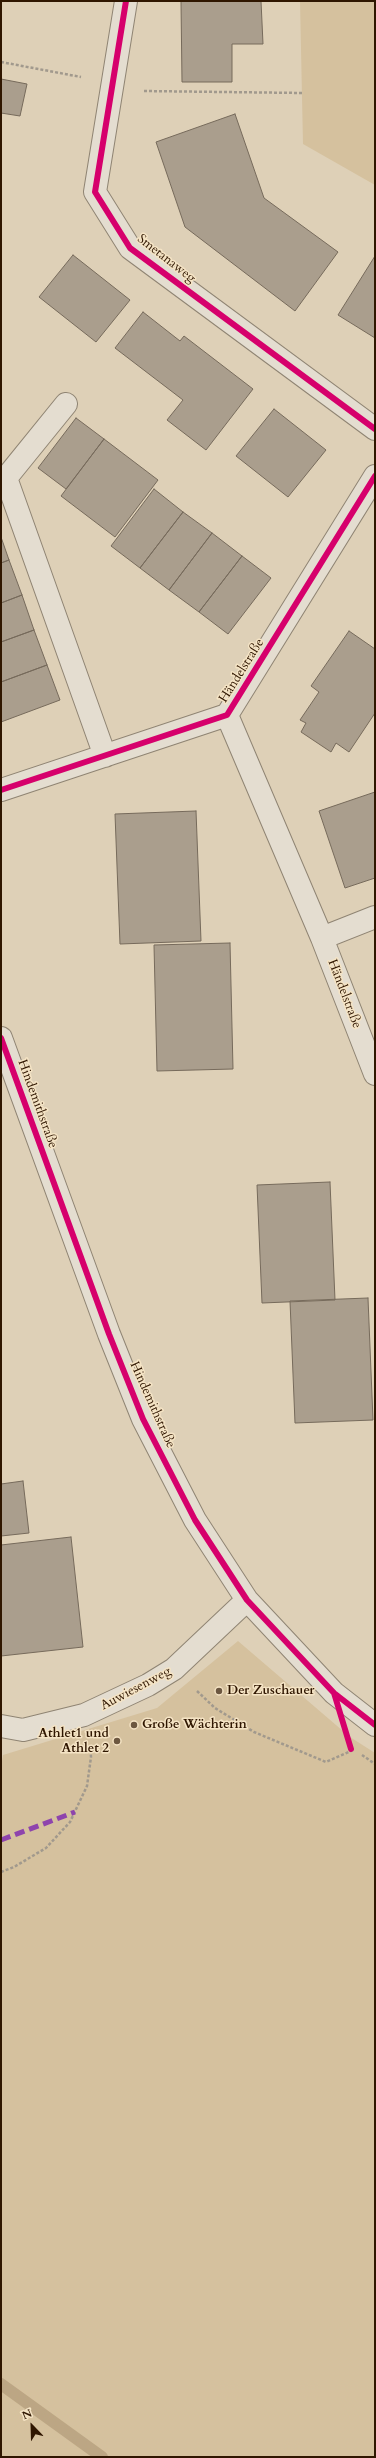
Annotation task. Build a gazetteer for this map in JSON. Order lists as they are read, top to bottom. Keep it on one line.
{"streets":{"street":["Smetanaweg","Händelstraße","Hindemithstraße","Auwiesenweg"]},"crossings":[["Hindemithstraße","Auwiesenweg"]],"places":["Der Zuschauer","Große Wächterin","Athlet1 und Athlet 2"],"north":"top left"}
